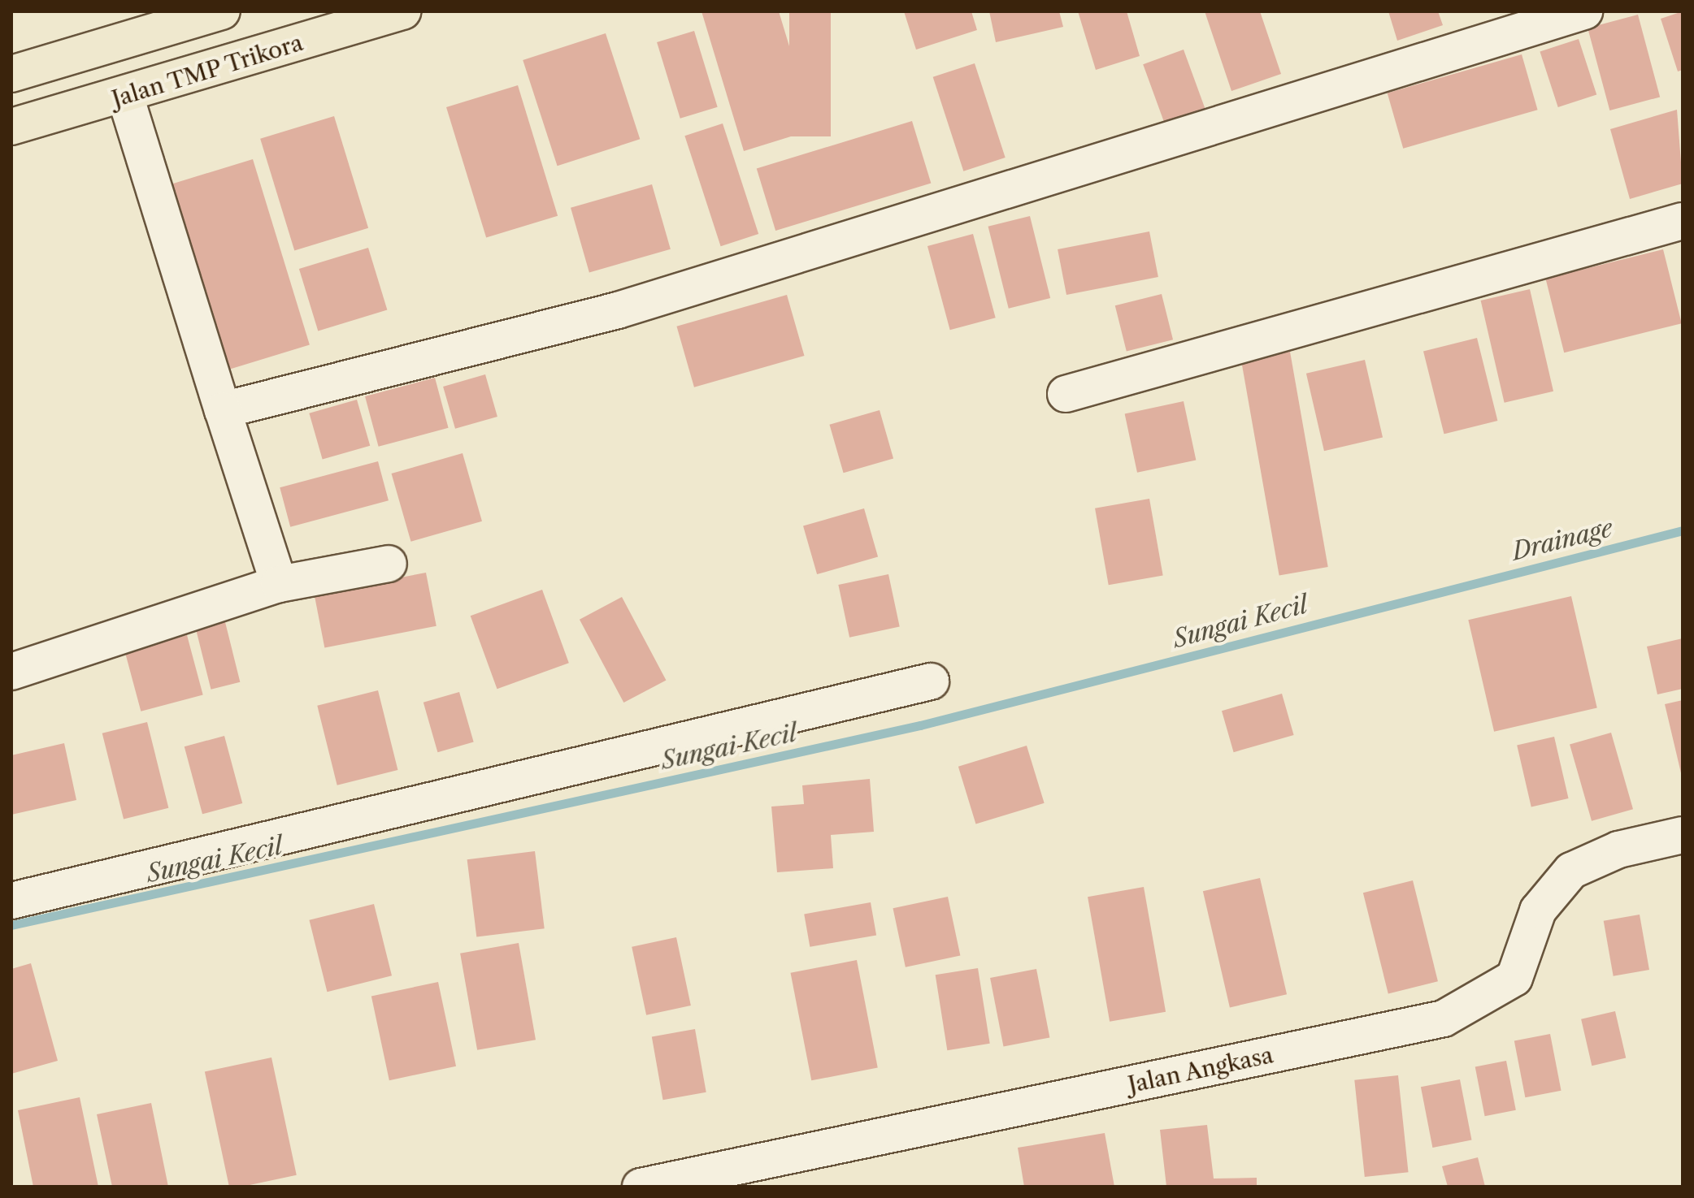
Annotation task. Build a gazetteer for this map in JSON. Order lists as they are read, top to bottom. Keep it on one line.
{"streets":{"highway":["Jalan TMP Trikora"],"street":["Jalan Angkasa"]},"water":["Drainage","Sungai Kecil"]}
